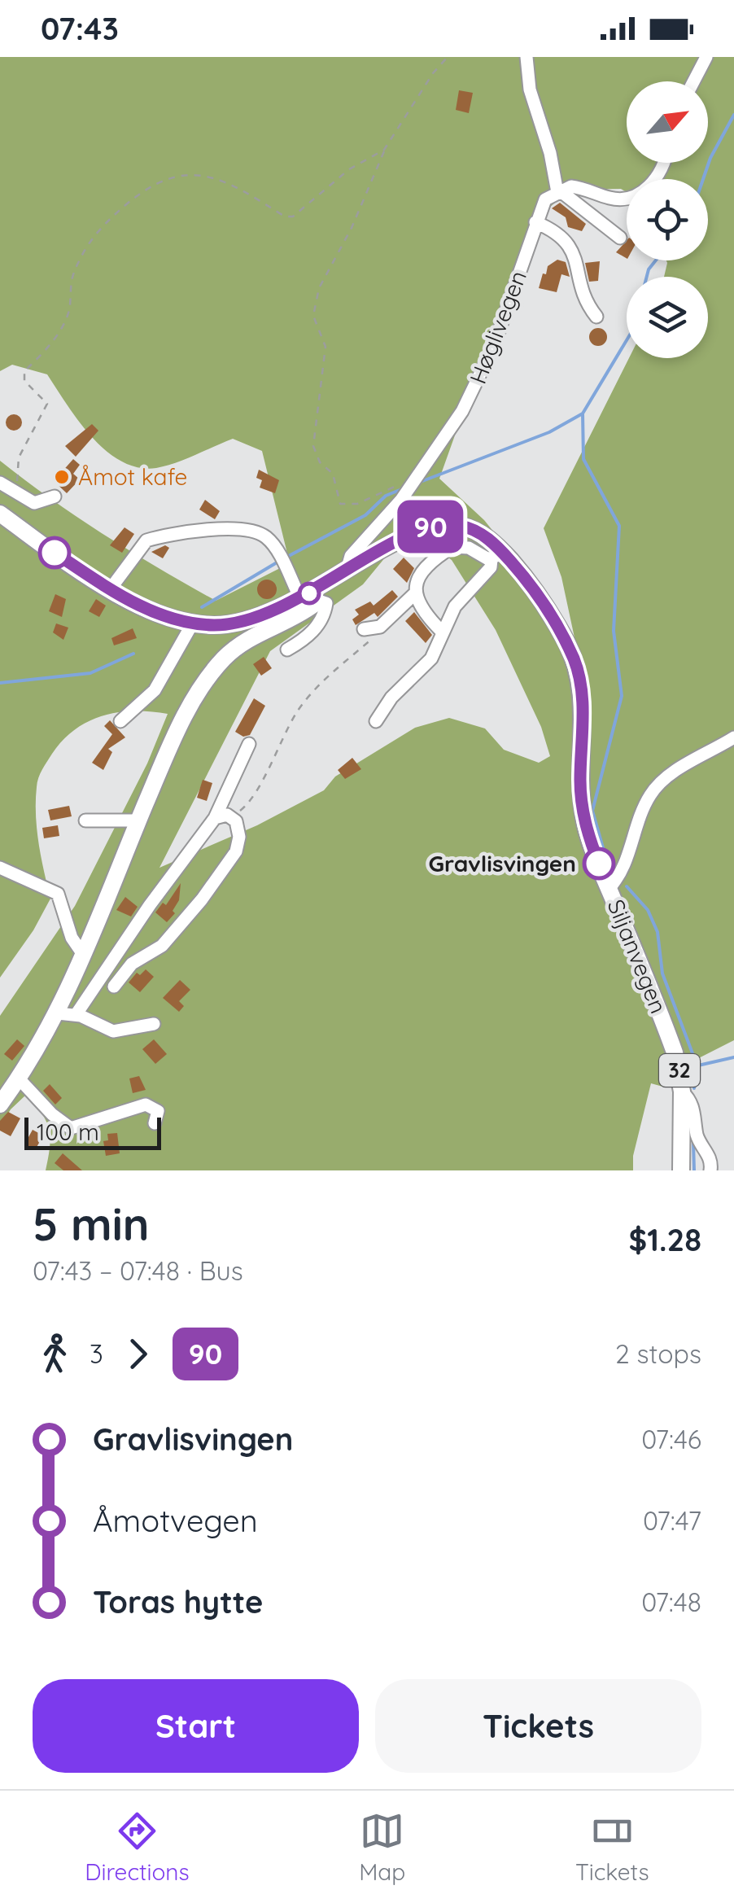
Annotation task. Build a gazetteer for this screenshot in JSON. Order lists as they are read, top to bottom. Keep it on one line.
{"streets":{"main road":["Siljanvegen","32"],"street":["Høglivegen"]},"crossings":[["Høglivegen","Siljanvegen"]],"places":["Åmot kafe","Gravlisvingen"],"lines":["bus line 90"],"scale_bar":"100 m","north":"top right","page":{"status":"07:43","on_map":"90","scale":"100 m","heading":["5 min","07:43 – 07:48 · Bus","$1.28"],"legs":["3","90","2 stops"],"list":[{"name":"Gravlisvingen","value":"07:46"},{"name":"Åmotvegen","value":"07:47"},{"name":"Toras hytte","value":"07:48"}],"buttons":["Start","Tickets"],"tabs":["Directions","Map","Tickets"]}}
